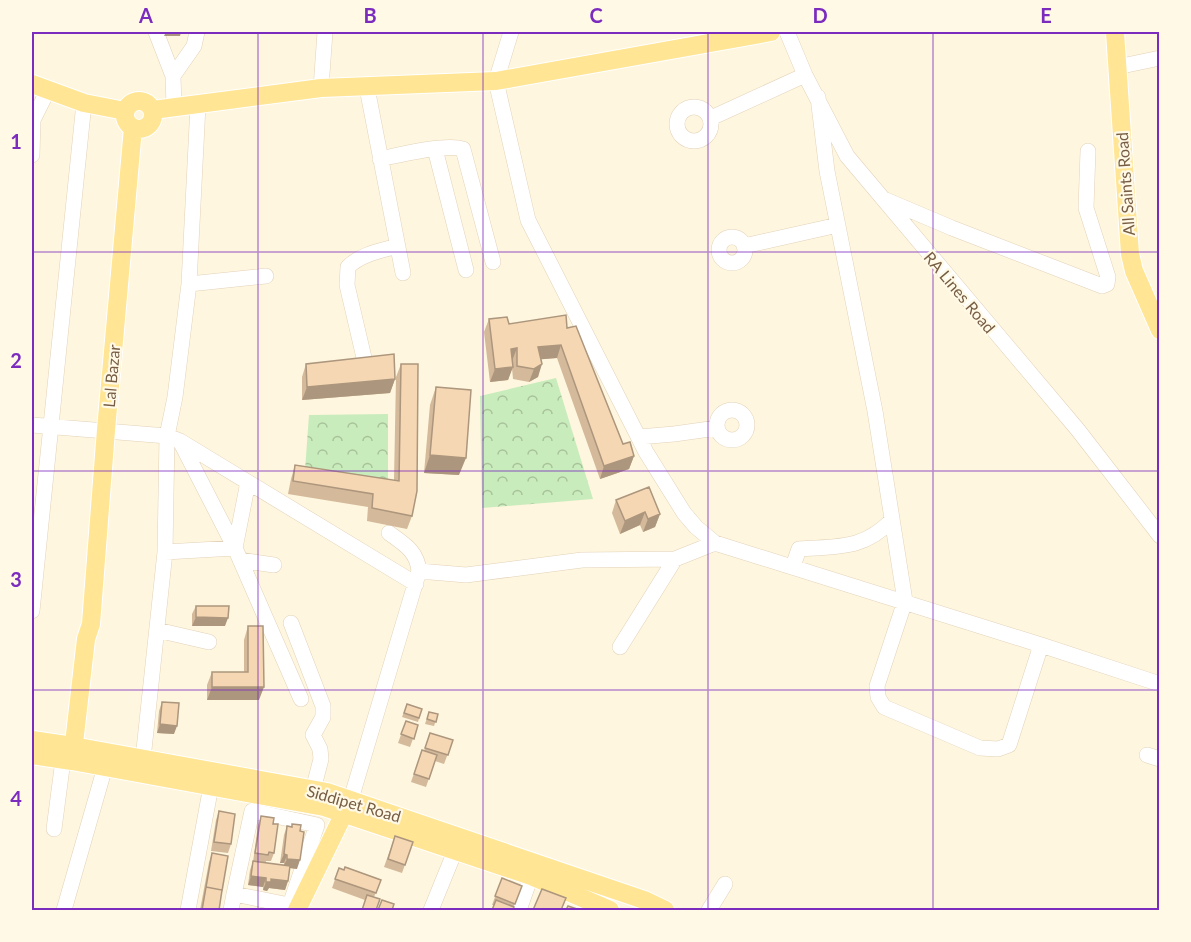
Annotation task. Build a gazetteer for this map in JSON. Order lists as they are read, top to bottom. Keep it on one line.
{"streets":{"main road":["All Saints Road","Lal Bazar","Siddipet Road"],"street":["RA Lines Road"]},"crossings":[["Lal Bazar","Siddipet Road"]],"grid":{"columns":["A","B","C","D","E"],"rows":["1","2","3","4"]}}
